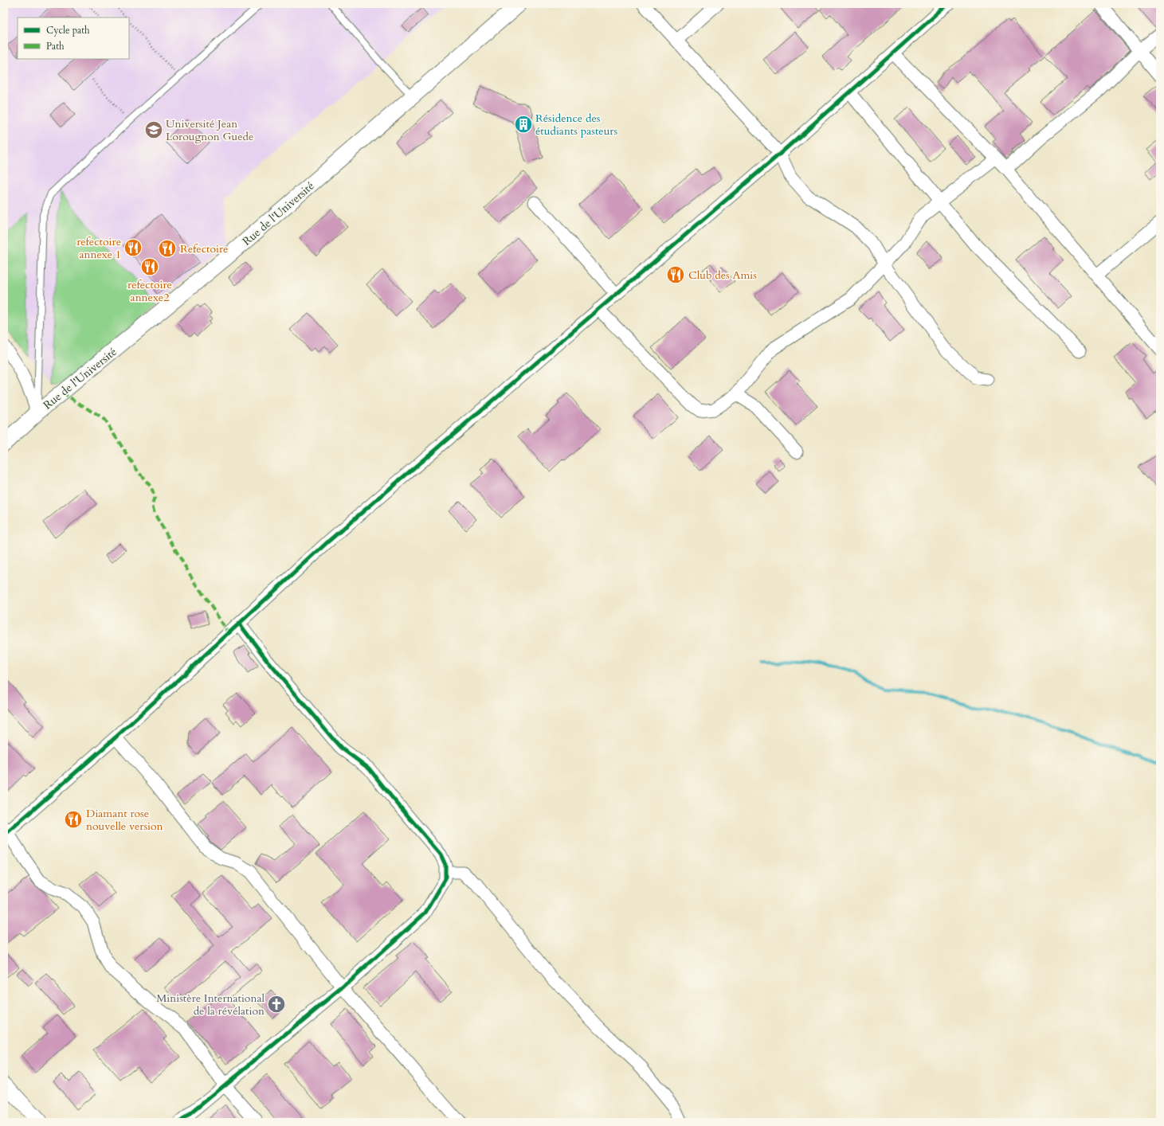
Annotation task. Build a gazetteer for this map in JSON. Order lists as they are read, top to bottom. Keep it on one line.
{"streets":{"street":["Rue de l'Université"]},"places":{"building":["Résidence des étudiants pasteurs"],"school or university":["Université Jean Lorougnon Guede"],"restaurant":["refectoire annexe 1","Refectoire","refectoire annexe2","Club des Amis","Diamant rose nouvelle version"],"church":["Ministère International de la révélation"]},"legend":["Cycle path","Path"]}
